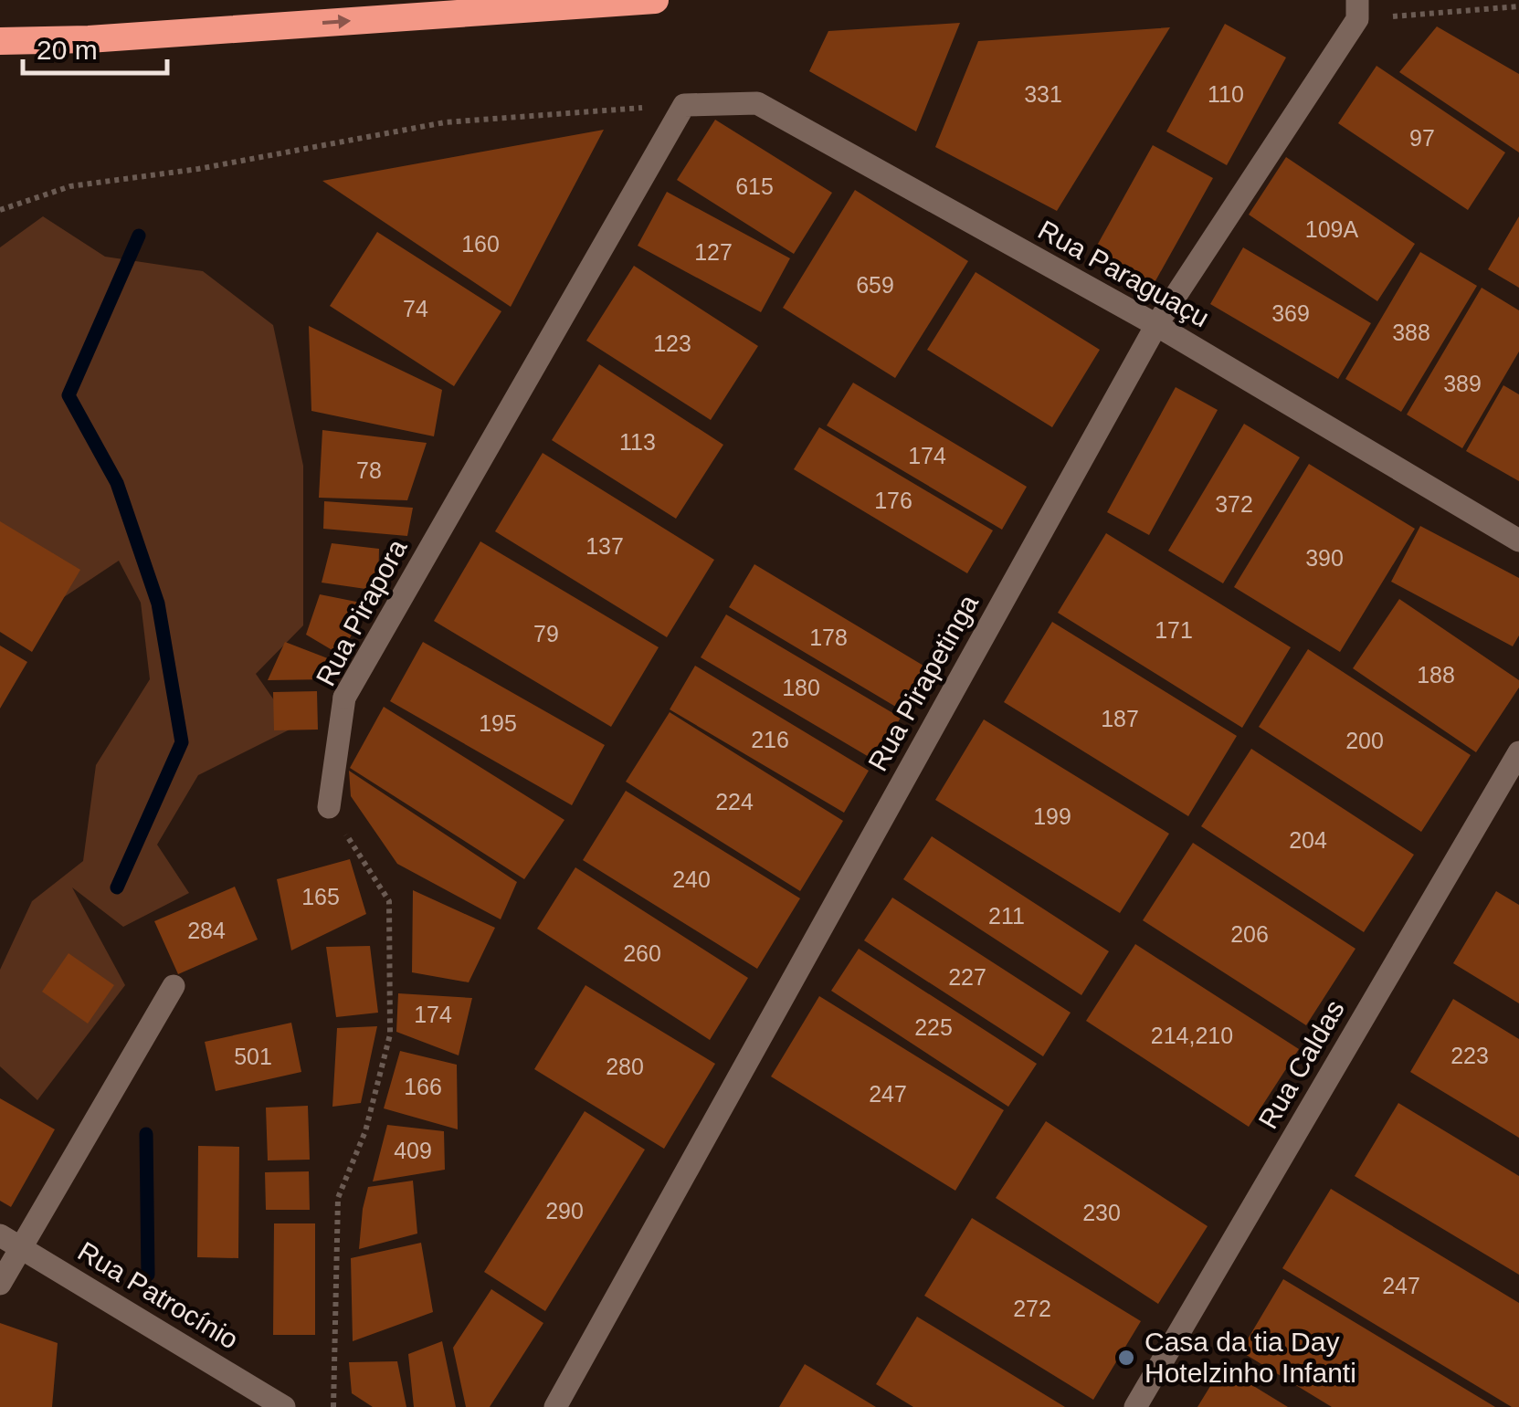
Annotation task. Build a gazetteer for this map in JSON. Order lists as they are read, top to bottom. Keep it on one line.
{"streets":{"street":["Rua Paraguaçu","Rua Pirapora","Rua Pirapetinga","Rua Caldas","Rua Patrocínio"]},"crossings":[["Rua Paraguaçu","Rua Pirapora"],["Rua Paraguaçu","Rua Pirapetinga"]],"places":["Casa da tia Day Hotelzinho Infanti"],"house_numbers":["331","110","97","615","109A","160","127","659","74","369","388","123","389","113","174","78","176","372","137","390","171","79","178","188","180","187","195","216","200","224","199","204","240","165","211","284","206","260","227","174","225","214,210","223","501","280","166","247","409","290","230","247","272"],"scale_bar":"20 m"}
